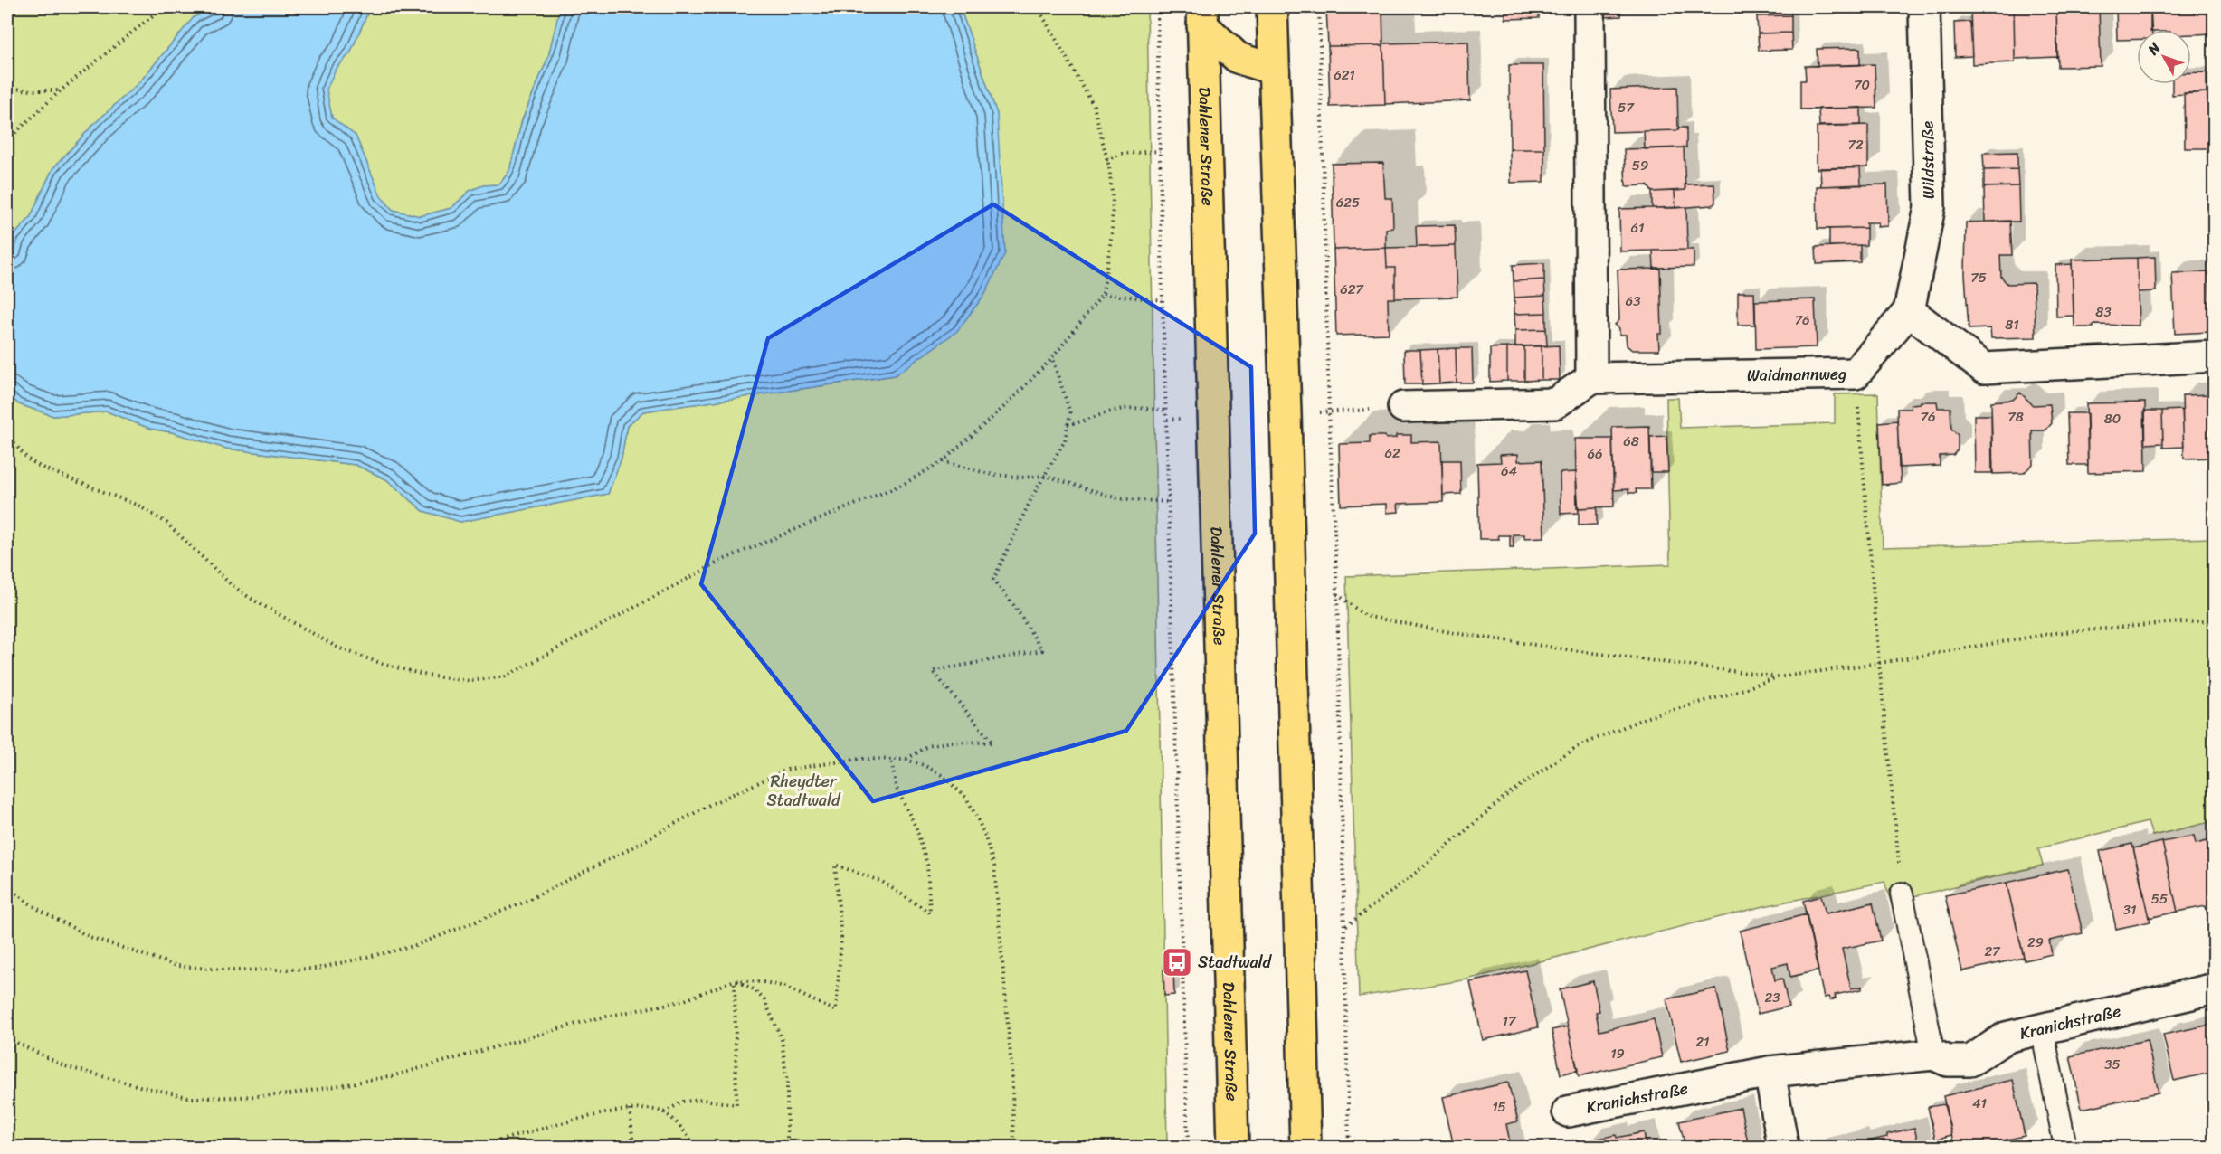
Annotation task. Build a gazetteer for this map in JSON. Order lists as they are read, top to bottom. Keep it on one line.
{"streets":{"main road":["Dahlener Straße"],"street":["Wildstraße","Waidmannweg","Kranichstraße"]},"crossings":[["Wildstraße","Waidmannweg"]],"parks":["Rheydter Stadtwald"],"places":{"bus stop":["Stadtwald"]},"house_numbers":["621","70","57","72","59","625","61","75","627","63","83","76","81","76","78","80","68","62","66","64","55","31","29","27","23","17","21","19","35","41","15"],"north":"top left"}
